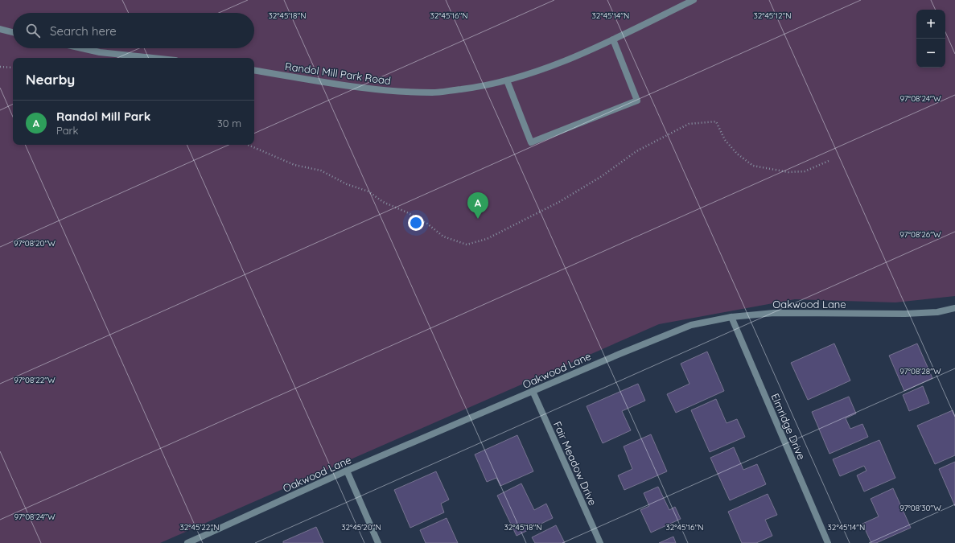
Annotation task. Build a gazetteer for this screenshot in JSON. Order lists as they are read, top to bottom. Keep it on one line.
{"streets":{"street":["Randol Mill Park Road","Oakwood Lane","Elmridge Drive","Fair Meadow Drive"]},"crossings":[["Oakwood Lane","Elmridge Drive"],["Oakwood Lane","Fair Meadow Drive"]],"page":{"map_buttons":["+","−"],"search":"Search here","heading":"Nearby","list":[{"mark":"A","name":"Randol Mill Park","note":"Park","value":"30 m"}],"pins":"A"},"coordinates":["32°45'18\"N","32°45'16\"N","32°45'14\"N","32°45'12\"N","97°08'24\"W","97°08'26\"W","97°08'20\"W","97°08'28\"W","97°08'22\"W","97°08'30\"W","32°45'22\"N","32°45'20\"N"]}
